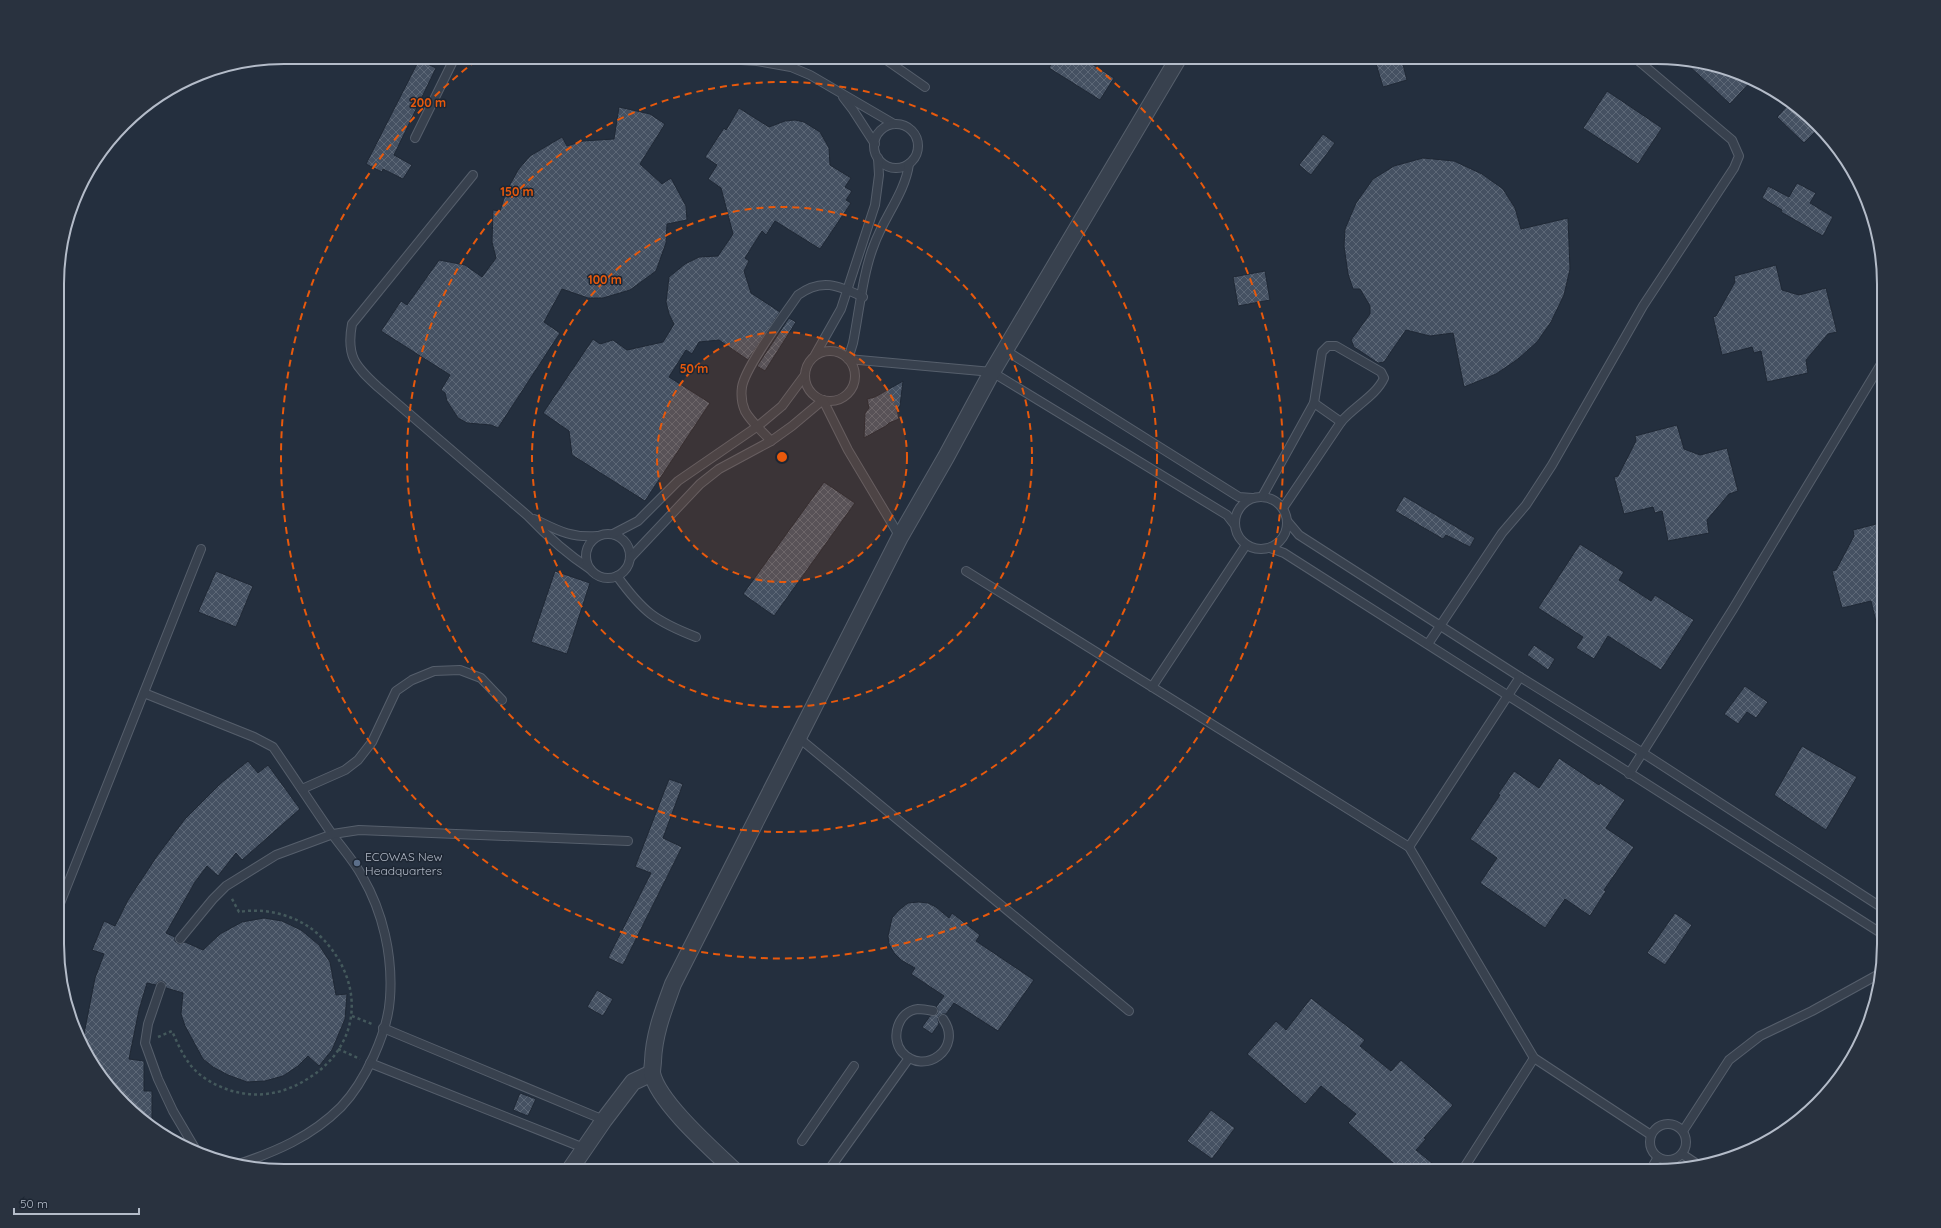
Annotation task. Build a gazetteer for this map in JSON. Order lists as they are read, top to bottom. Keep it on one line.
{"places":["ECOWAS New Headquarters"],"scale_bar":"50 m","rings":["200 m","150 m","100 m","50 m"]}
